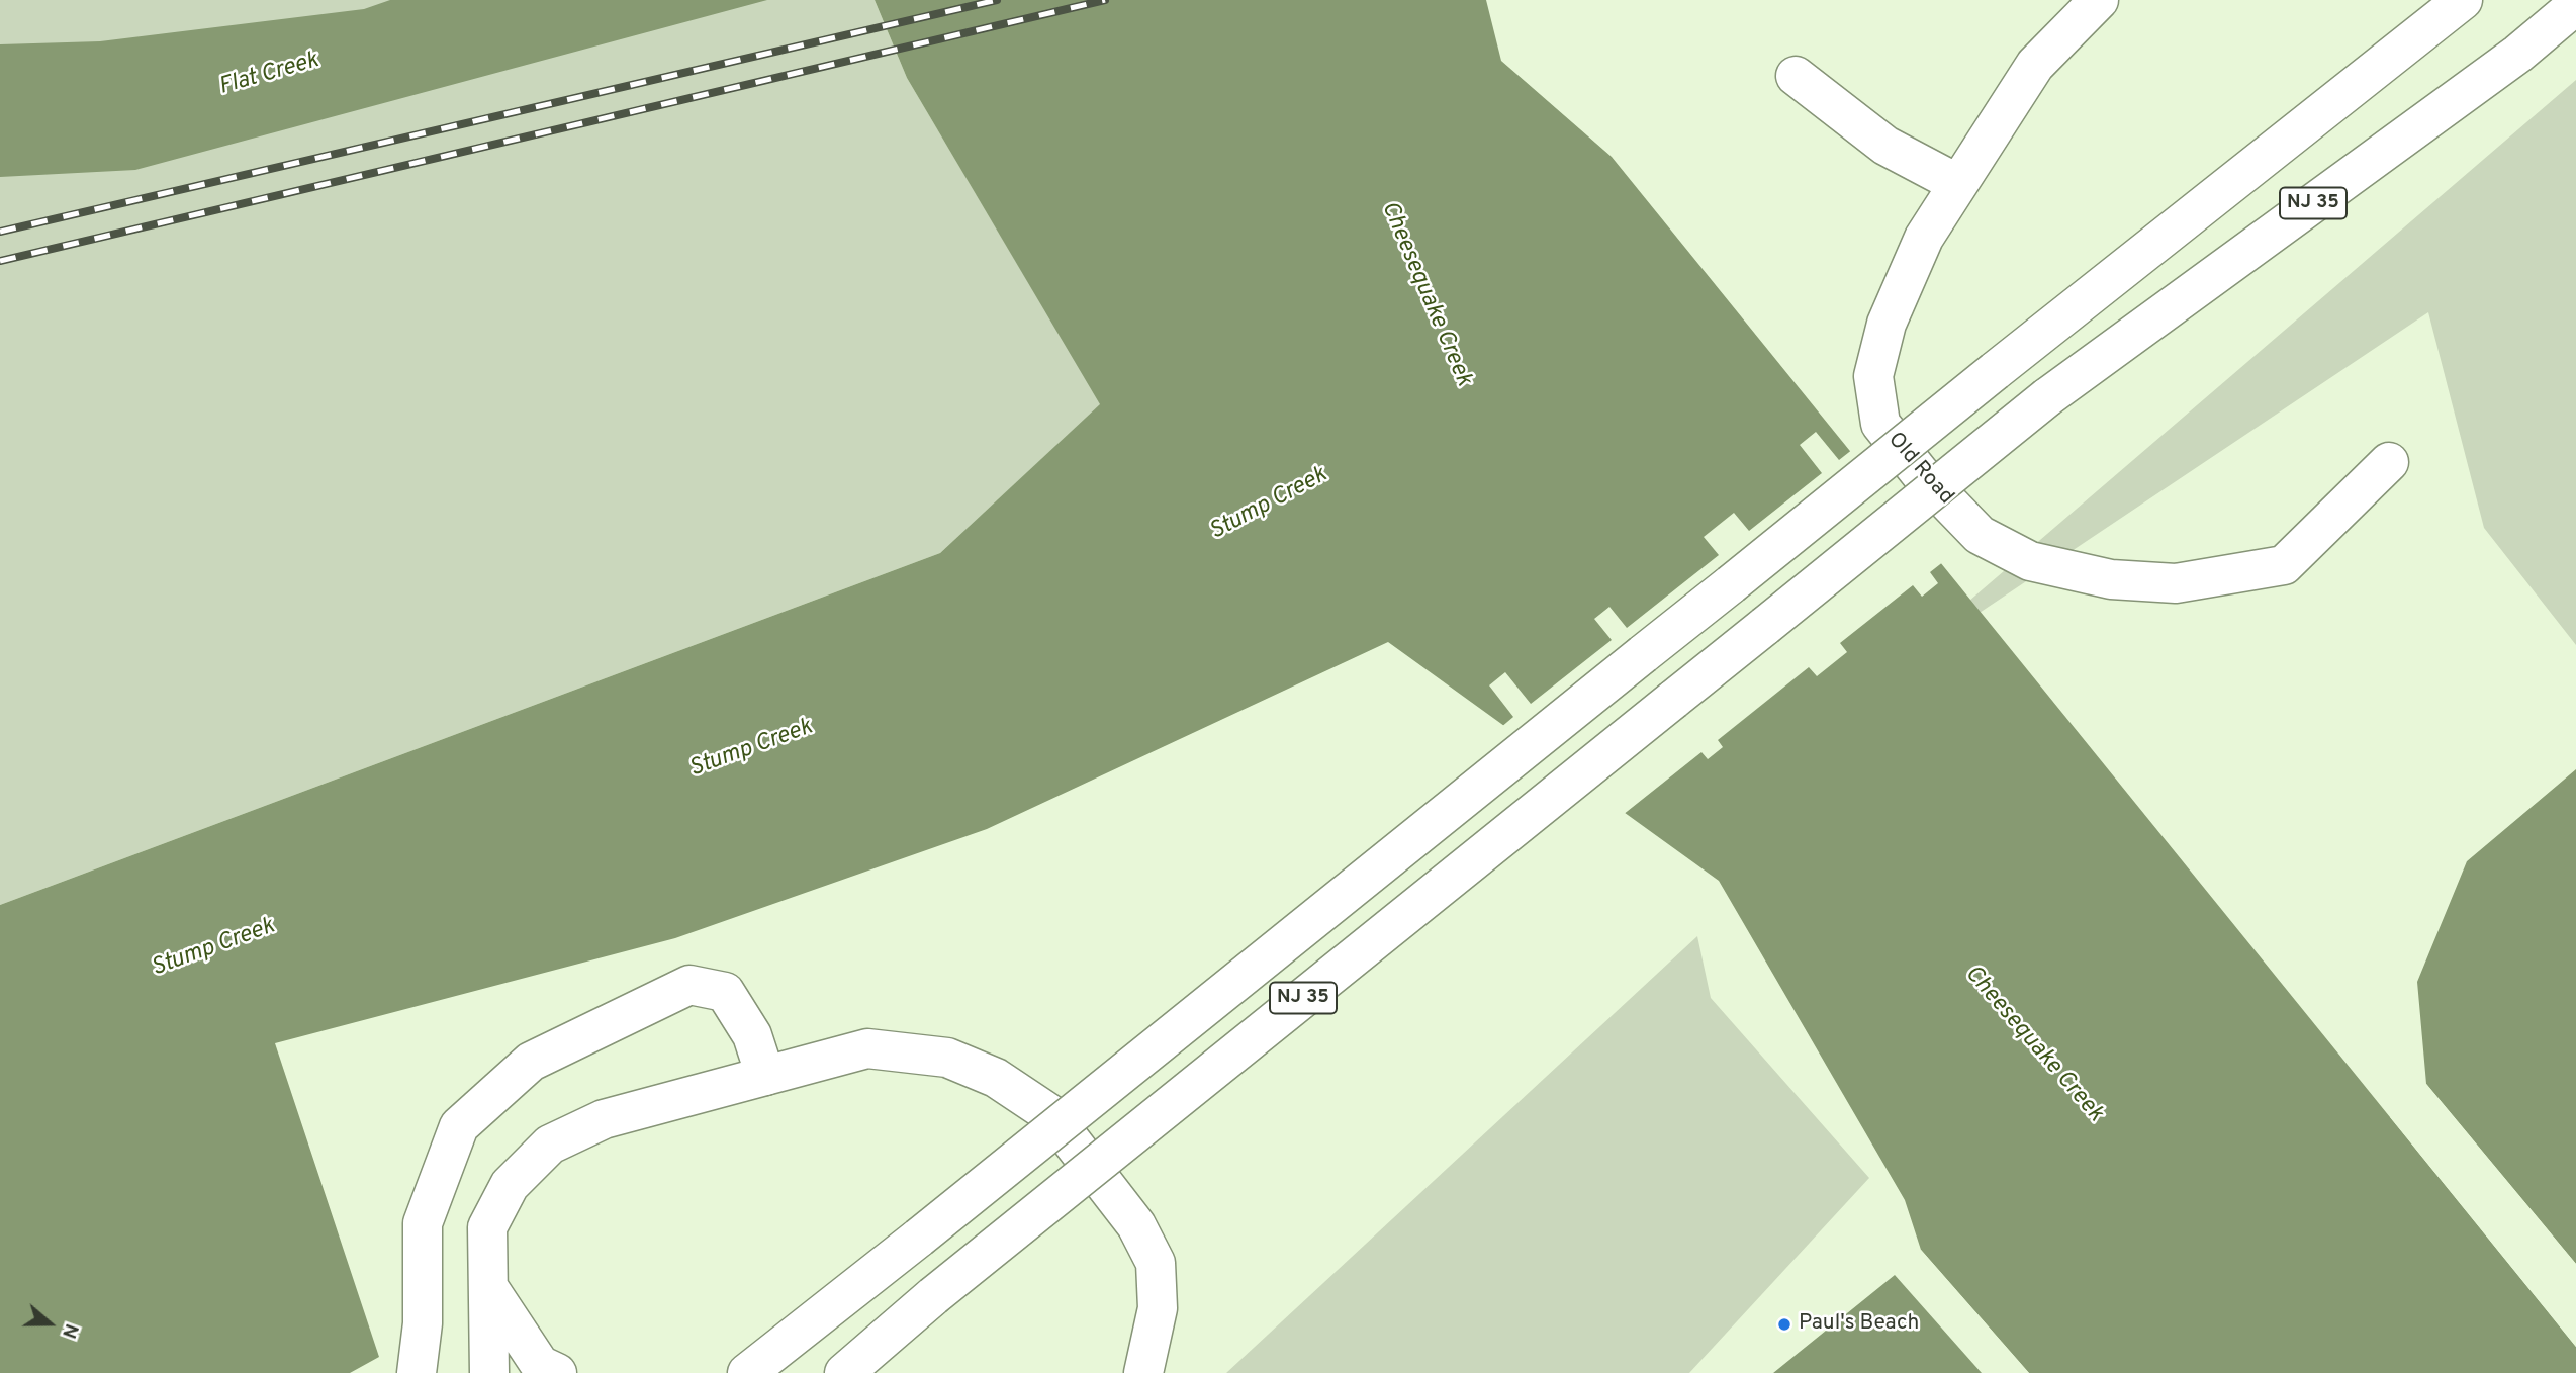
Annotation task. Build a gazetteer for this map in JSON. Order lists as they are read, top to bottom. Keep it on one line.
{"streets":{"main road":["NJ 35","Old Road"]},"water":["Flat Creek","Cheesequake Creek","Stump Creek"],"places":["Paul's Beach"],"north":"right"}
